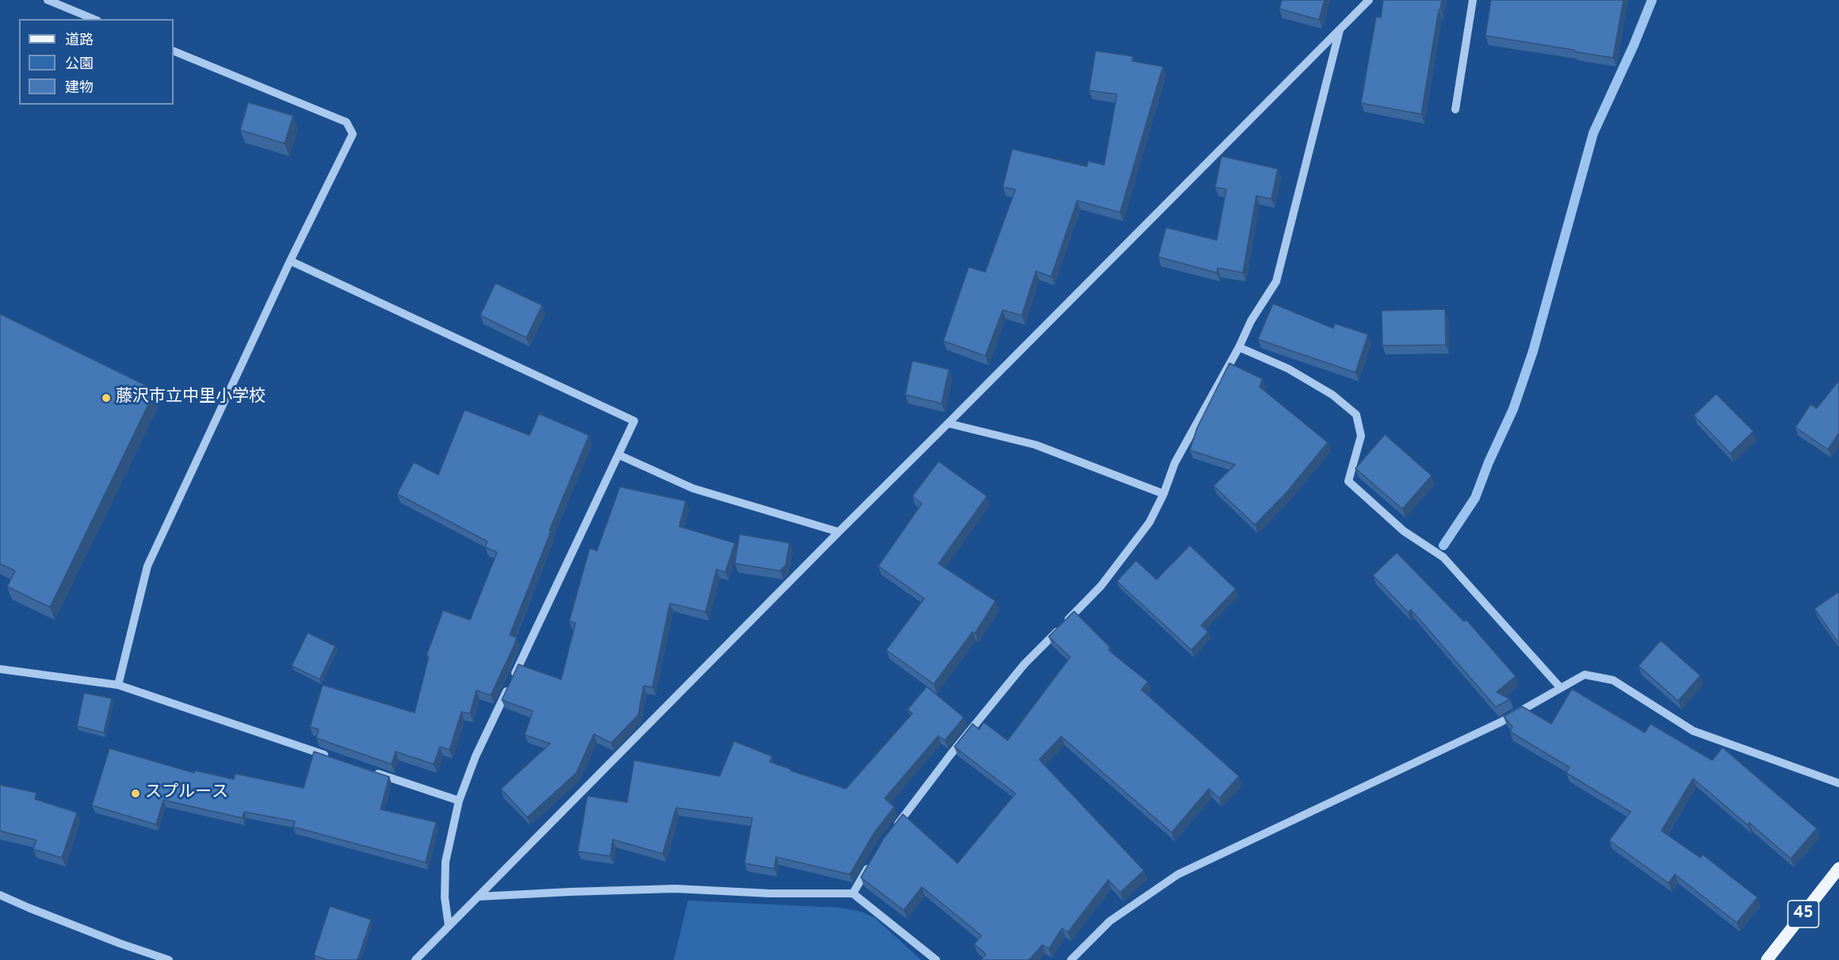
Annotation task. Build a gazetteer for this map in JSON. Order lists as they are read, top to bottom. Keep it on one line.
{"streets":{"main road":["45"]},"places":["藤沢市立中里小学校","スプルース"],"legend":["道路","公園","建物"]}
